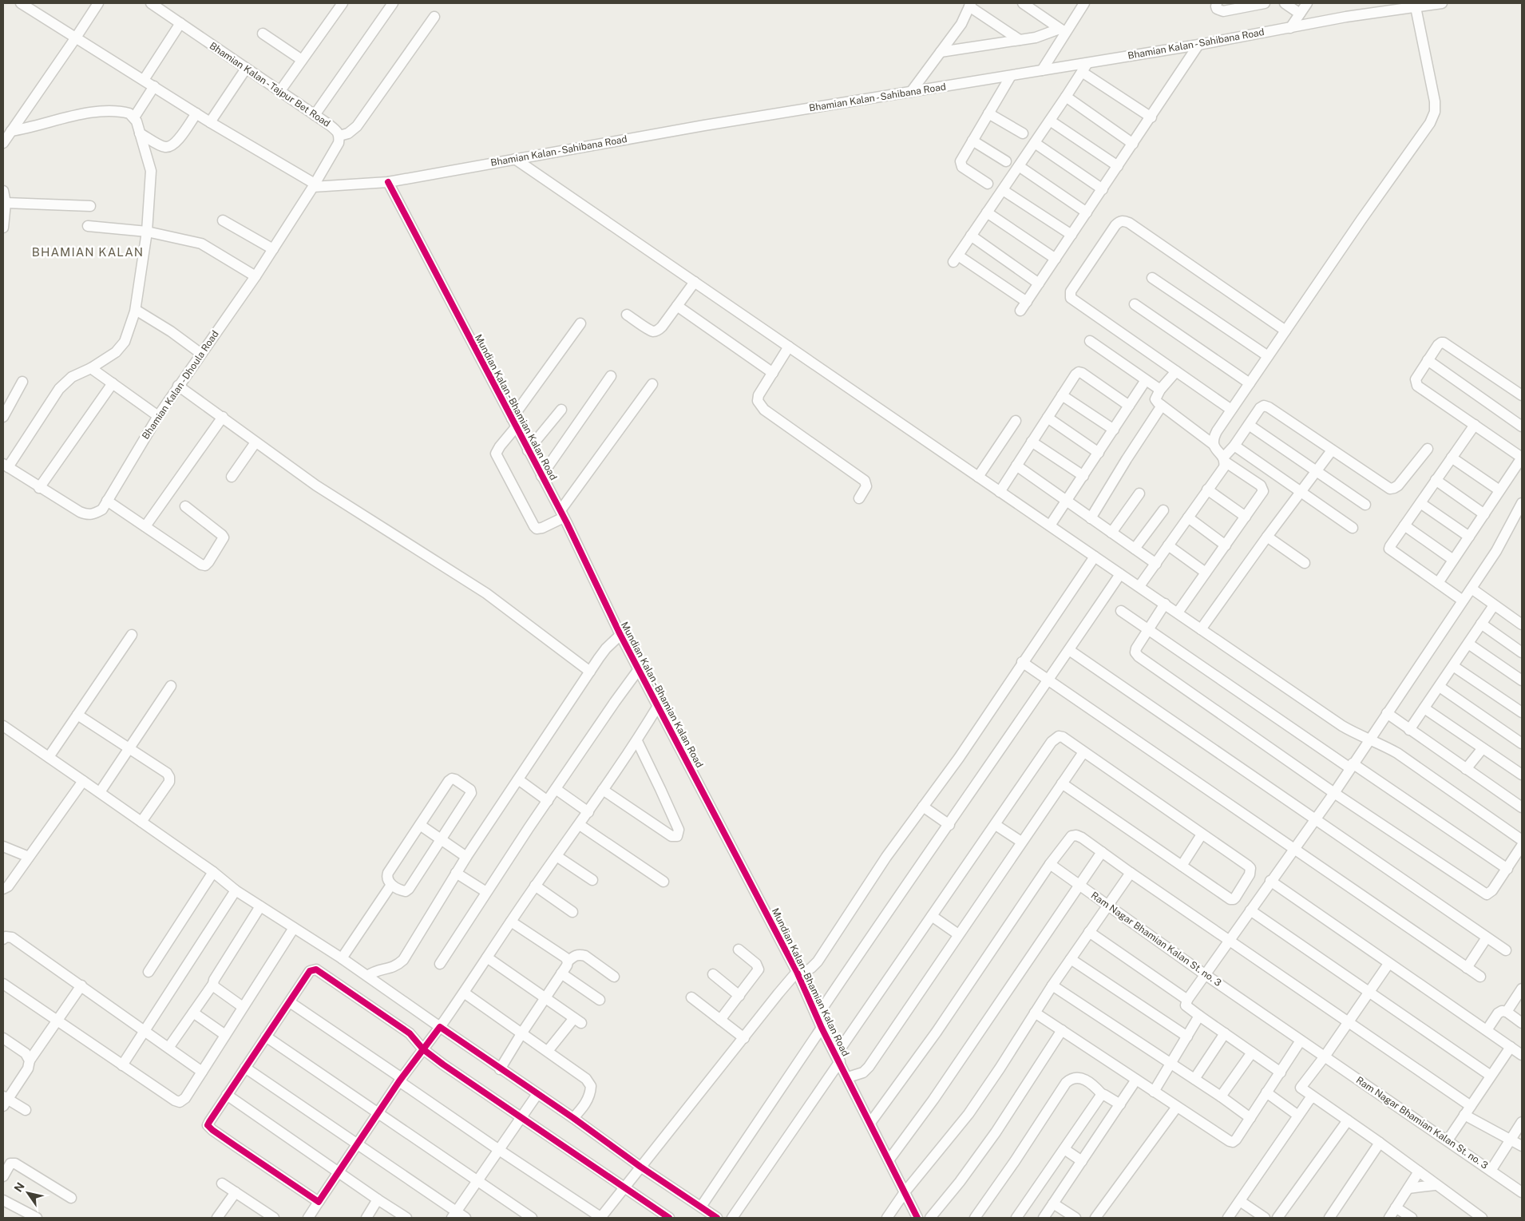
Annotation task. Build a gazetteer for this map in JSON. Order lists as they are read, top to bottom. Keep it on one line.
{"streets":{"street":["Bhamian Kalan - Sahibana Road","Bhamian Kalan - Tajpur Bet Road","Bhamian Kalan - Dhoula Road","Mundian Kalan - Bhamian Kalan Road","Ram Nagar Bhamian Kalan St. no. 3"]},"crossings":[["Bhamian Kalan - Sahibana Road","Bhamian Kalan - Tajpur Bet Road"],["Bhamian Kalan - Sahibana Road","Bhamian Kalan - Dhoula Road"],["Bhamian Kalan - Sahibana Road","Mundian Kalan - Bhamian Kalan Road"],["Bhamian Kalan - Tajpur Bet Road","Bhamian Kalan - Dhoula Road"]],"districts":["BHAMIAN KALAN"],"north":"top left"}
